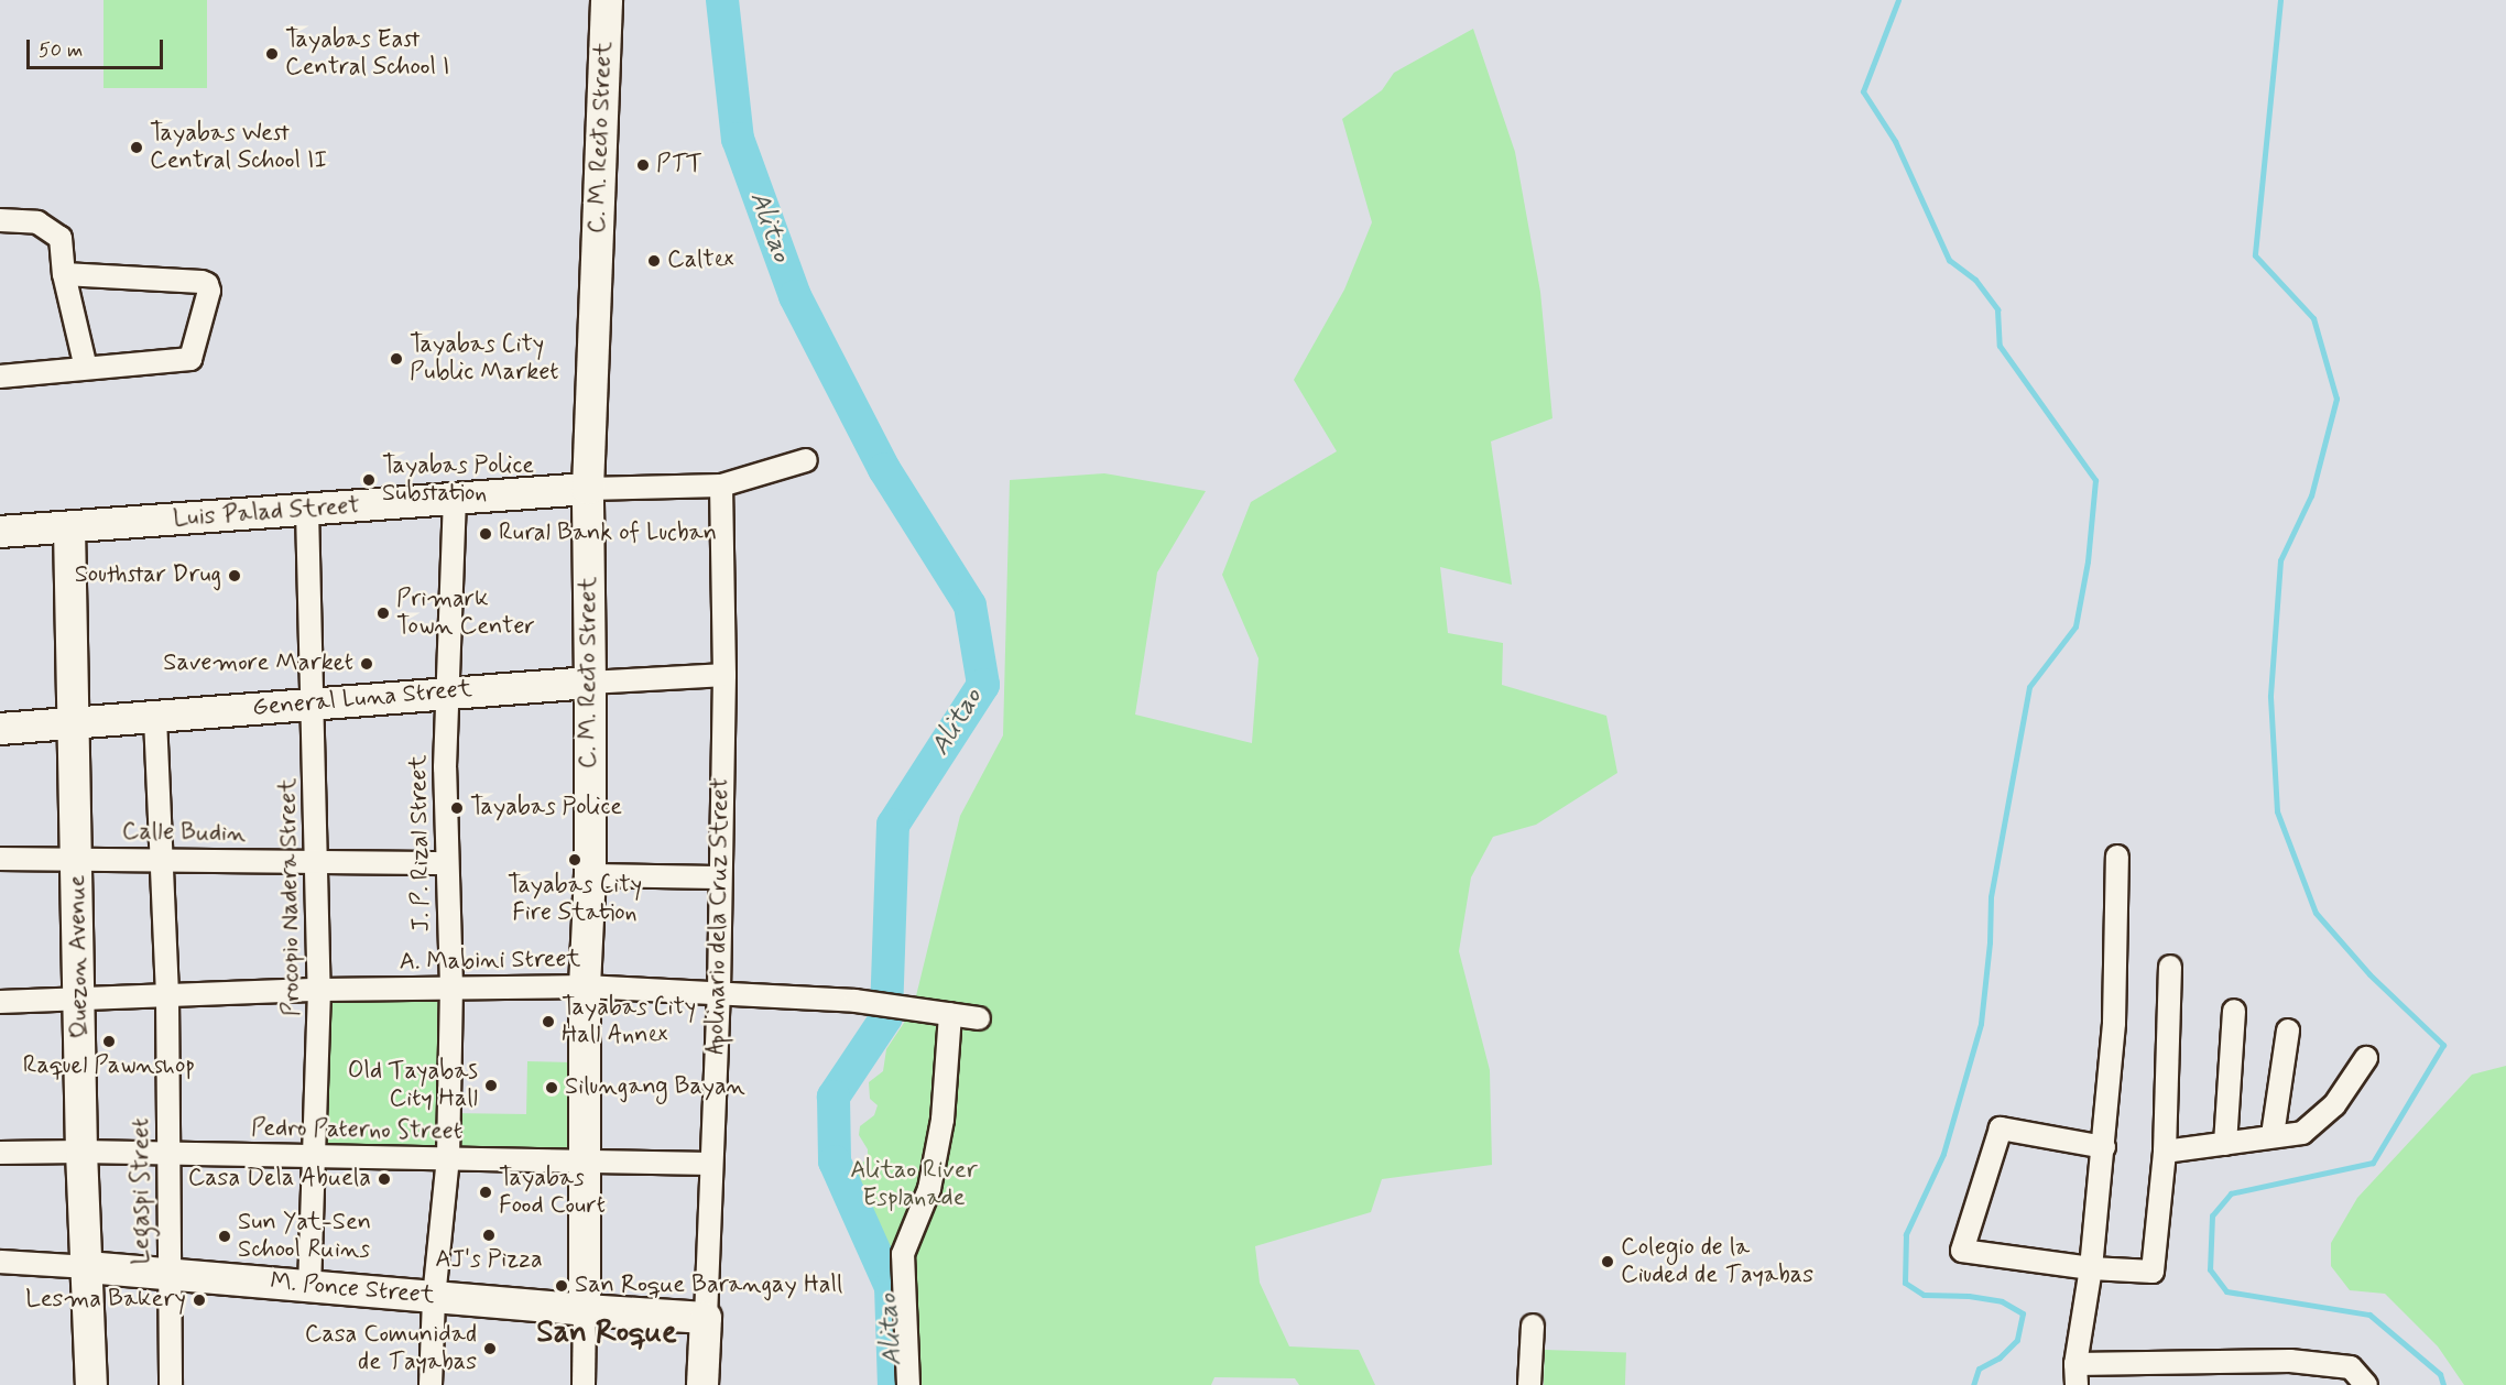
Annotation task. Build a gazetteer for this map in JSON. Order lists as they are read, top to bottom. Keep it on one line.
{"streets":{"main road":["C. M. Recto Street","Luis Palad Street","General Luna Street","Apolinario dela Cruz Street","Quezon Avenue","M. Ponce Street"],"street":["Calle Budin","J. P. Rizal Street","Procopio Nadera Street","A. Mabini Street","Pedro Paterno Street","Legaspi Street"]},"crossings":[["C. M. Recto Street","Luis Palad Street"],["C. M. Recto Street","General Luna Street"],["C. M. Recto Street","A. Mabini Street"],["C. M. Recto Street","Pedro Paterno Street"],["C. M. Recto Street","M. Ponce Street"],["Luis Palad Street","J. P. Rizal Street"],["Luis Palad Street","Procopio Nadera Street"],["Luis Palad Street","Apolinario dela Cruz Street"],["Luis Palad Street","Quezon Avenue"],["General Luna Street","J. P. Rizal Street"],["General Luna Street","Procopio Nadera Street"],["General Luna Street","Apolinario dela Cruz Street"],["General Luna Street","Quezon Avenue"],["General Luna Street","Legaspi Street"],["Calle Budin","J. P. Rizal Street"],["Calle Budin","Procopio Nadera Street"],["Calle Budin","Quezon Avenue"],["Calle Budin","Legaspi Street"],["J. P. Rizal Street","A. Mabini Street"],["J. P. Rizal Street","Pedro Paterno Street"],["J. P. Rizal Street","M. Ponce Street"],["Procopio Nadera Street","A. Mabini Street"],["Procopio Nadera Street","Pedro Paterno Street"],["Procopio Nadera Street","M. Ponce Street"],["Apolinario dela Cruz Street","A. Mabini Street"],["Apolinario dela Cruz Street","Pedro Paterno Street"],["Apolinario dela Cruz Street","M. Ponce Street"],["Quezon Avenue","A. Mabini Street"],["Quezon Avenue","Pedro Paterno Street"],["Quezon Avenue","M. Ponce Street"],["A. Mabini Street","Legaspi Street"],["Pedro Paterno Street","Legaspi Street"],["Legaspi Street","M. Ponce Street"]],"districts":["San Roque"],"water":["Alitao"],"parks":["Alitao River Esplanade"],"places":["Tayabas East Central School I","Tayabas West Central School II","PTT","Caltex","Tayabas City Public Market","Tayabas Police Substation","Rural Bank of Lucban","Southstar Drug","Primark Town Center","Savemore Market","Tayabas Police","Tayabas City Fire Station","Tayabas City Hall Annex","Raquel Pawnshop","Old Tayabas City Hall","Silungang Bayan","Casa Dela Abuela","Tayabas Food Court","AJ's Pizza","Sun Yat-Sen School Ruins","Colegio de la Ciuded de Tayabas","San Roque Barangay Hall","Lesma Bakery","Casa Comunidad de Tayabas"],"scale_bar":"50 m"}
